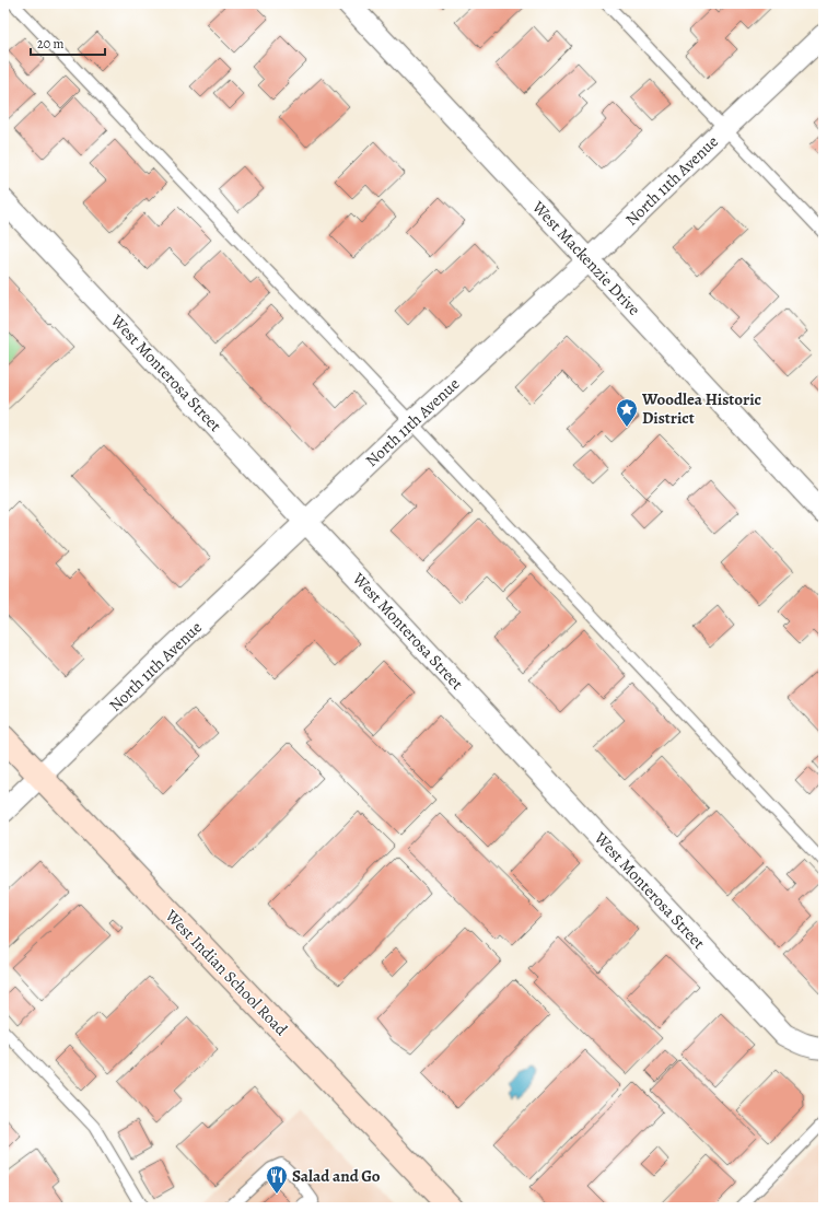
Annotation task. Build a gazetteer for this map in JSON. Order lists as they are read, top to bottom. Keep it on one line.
{"streets":{"main road":["West Indian School Road"],"street":["North 11th Avenue","West Mackenzie Drive","West Monterosa Street"]},"crossings":[["North 11th Avenue","West Mackenzie Drive"],["North 11th Avenue","West Monterosa Street"],["North 11th Avenue","West Indian School Road"]],"places":{"place":["Woodlea Historic District"],"restaurant":["Salad and Go"]},"scale_bar":"20 m"}
